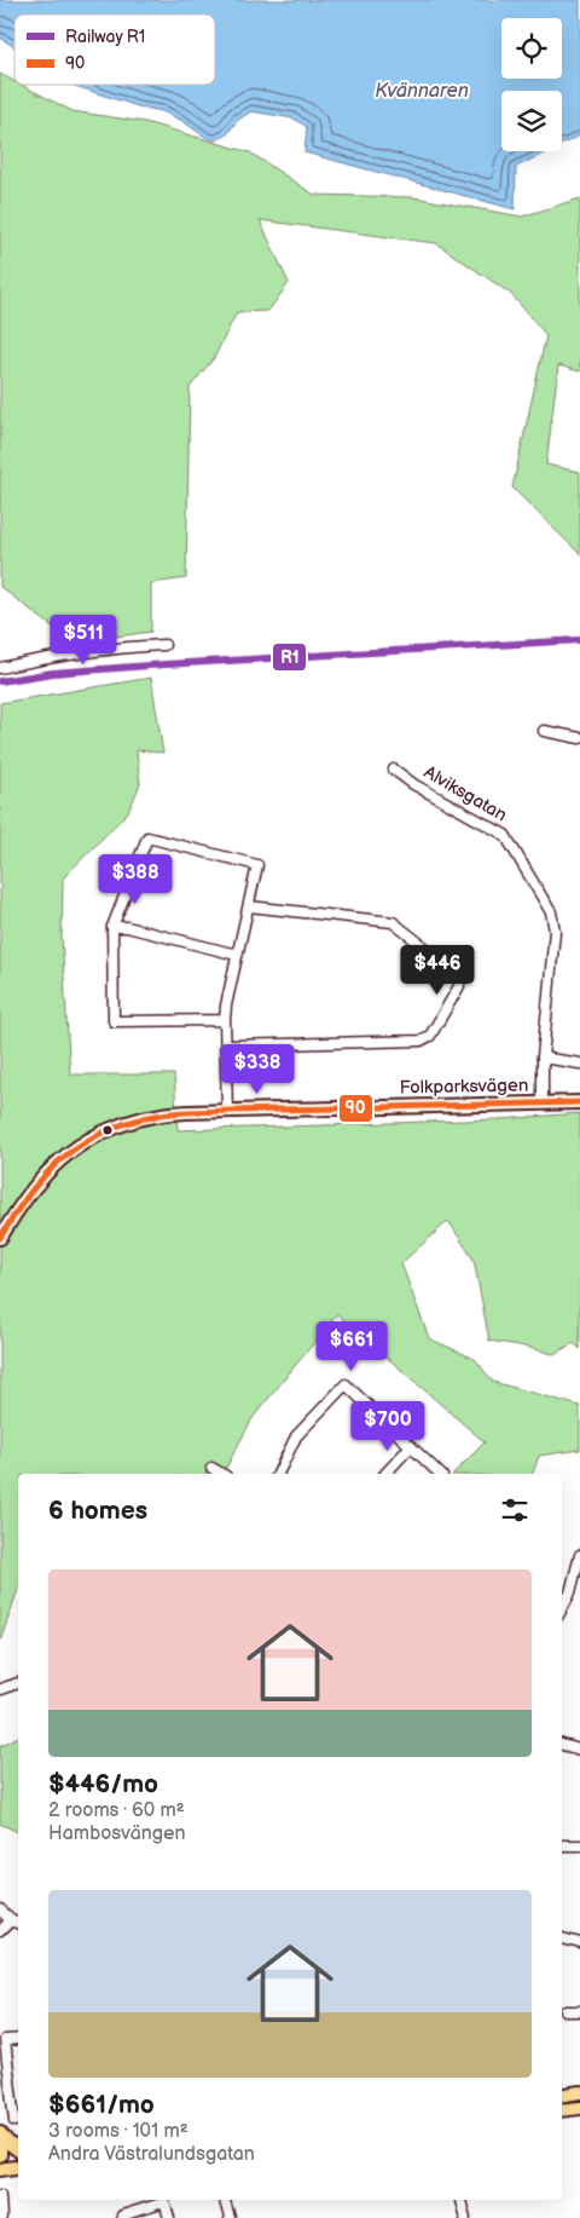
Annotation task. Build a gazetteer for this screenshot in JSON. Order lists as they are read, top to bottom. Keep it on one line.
{"streets":{"main road":["Folkparksvägen"],"street":["Alviksgatan"]},"crossings":[["Alviksgatan","Folkparksvägen"]],"water":["Kvännaren"],"lines":["rail line R1","transit line 90"],"legend":["Railway R1","90"],"page":{"price":["$511","$388","$446","$338","$661","$700"],"heading":"6 homes","list":[{"name":"$446/mo","note":"2 rooms · 60 m² · Hambosvängen"},{"name":"$661/mo","note":"3 rooms · 101 m² · Andra Västralundsgatan"}]}}
